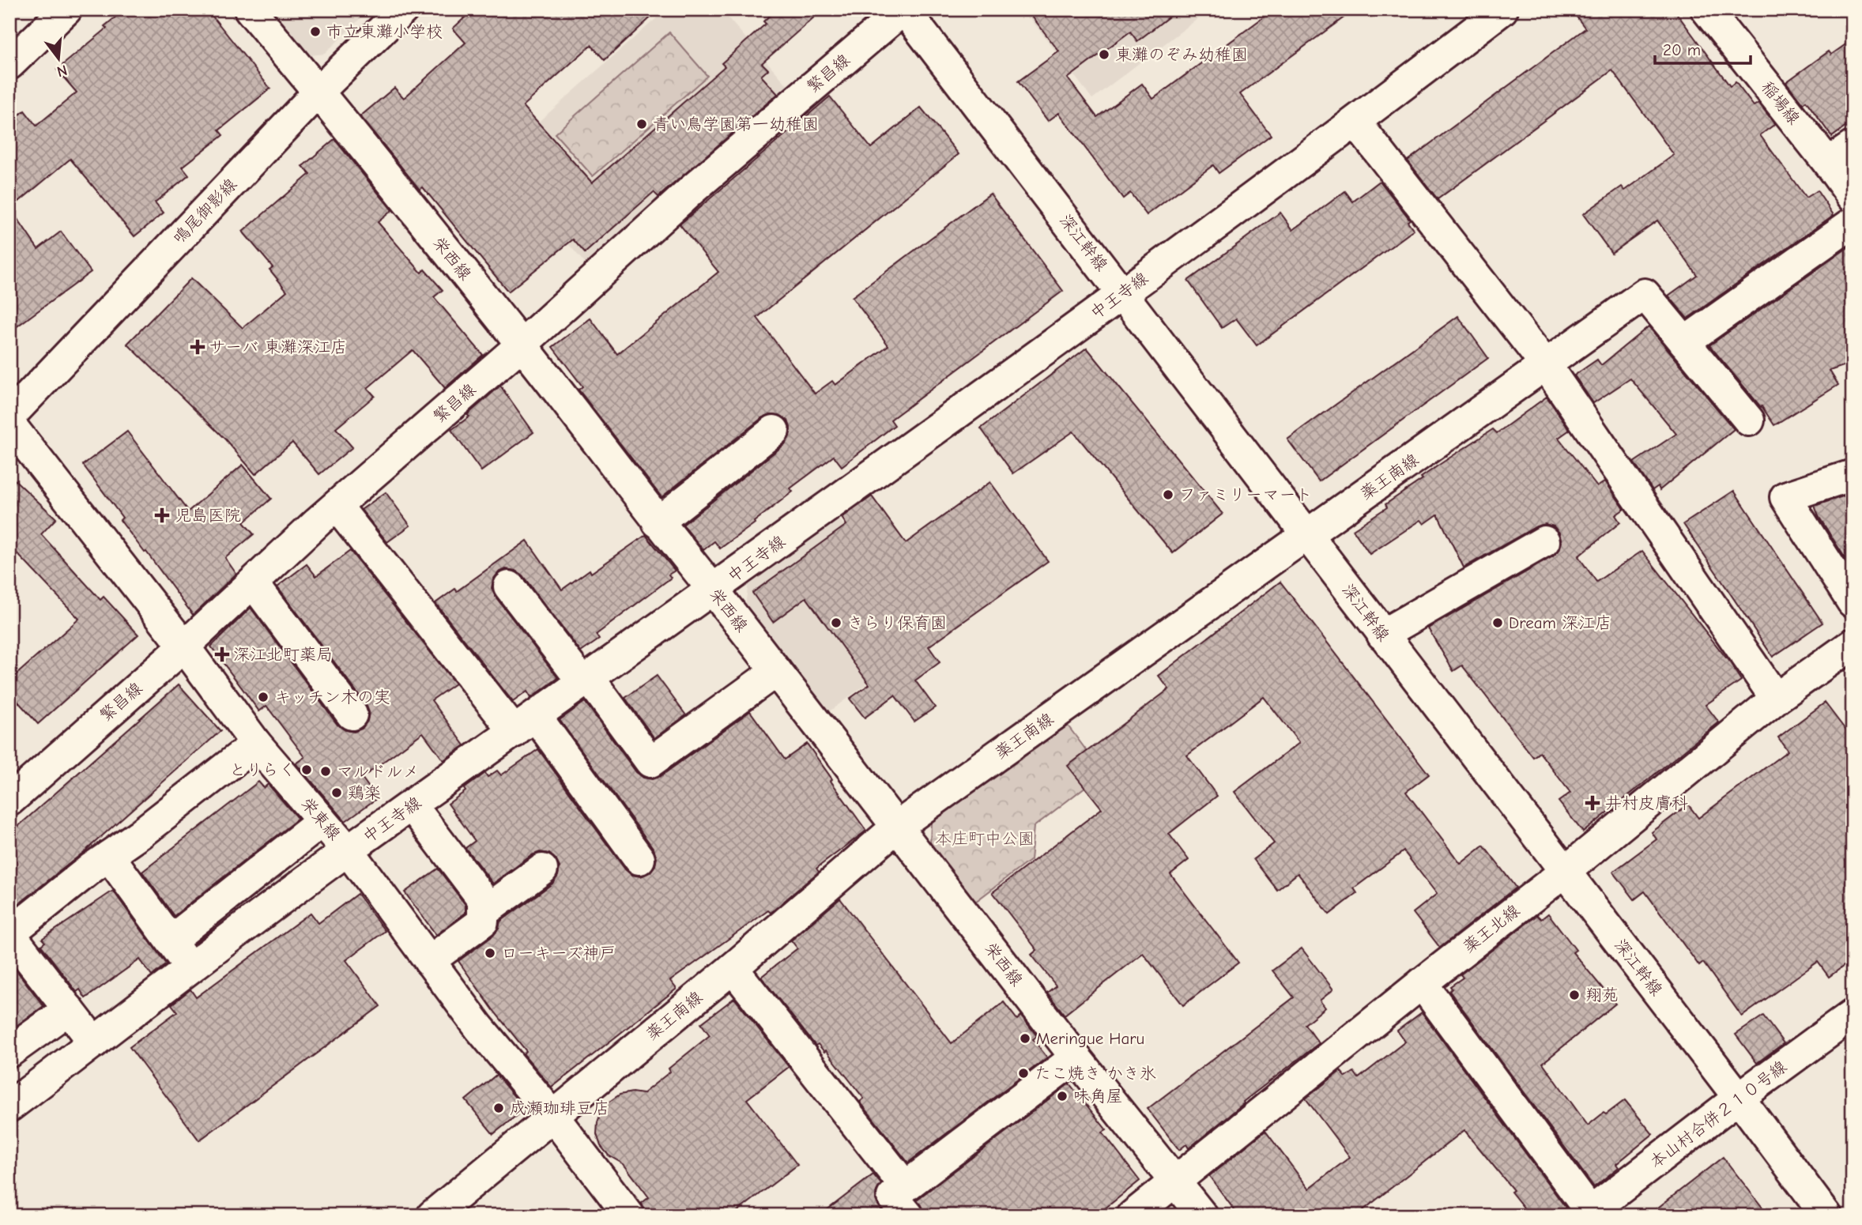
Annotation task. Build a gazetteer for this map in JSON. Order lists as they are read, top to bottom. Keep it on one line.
{"streets":{"street":["繁昌線","稲場線","鳴尾御影線","深江幹線","栄西線","中王寺線","薬王南線","栄東線","薬王北線","本山村合併２１０号線"]},"crossings":[["繁昌線","深江幹線"],["繁昌線","栄西線"],["繁昌線","栄東線"],["鳴尾御影線","栄西線"],["深江幹線","中王寺線"],["深江幹線","薬王南線"],["深江幹線","薬王北線"],["深江幹線","本山村合併２１０号線"],["栄西線","中王寺線"],["栄西線","薬王南線"],["栄西線","薬王北線"],["中王寺線","栄東線"],["薬王南線","栄東線"]],"parks":["本庄町中公園"],"places":{"other":["市立東灘小学校","東灘のぞみ幼稚園","青い鳥学園第一幼稚園","ファミリーマート","きらり保育園","Dream 深江店","キッチン木の実","とりらく","マルドルメ","鶏楽","ローキーズ神戸","翔苑","Meringue Haru","たこ焼き かき氷","味角屋","成瀬珈琲豆店"],"health":["サーバ 東灘深江店","児島医院","深江北町薬局","井村皮膚科"]},"scale_bar":"20 m","north":"bottom"}
